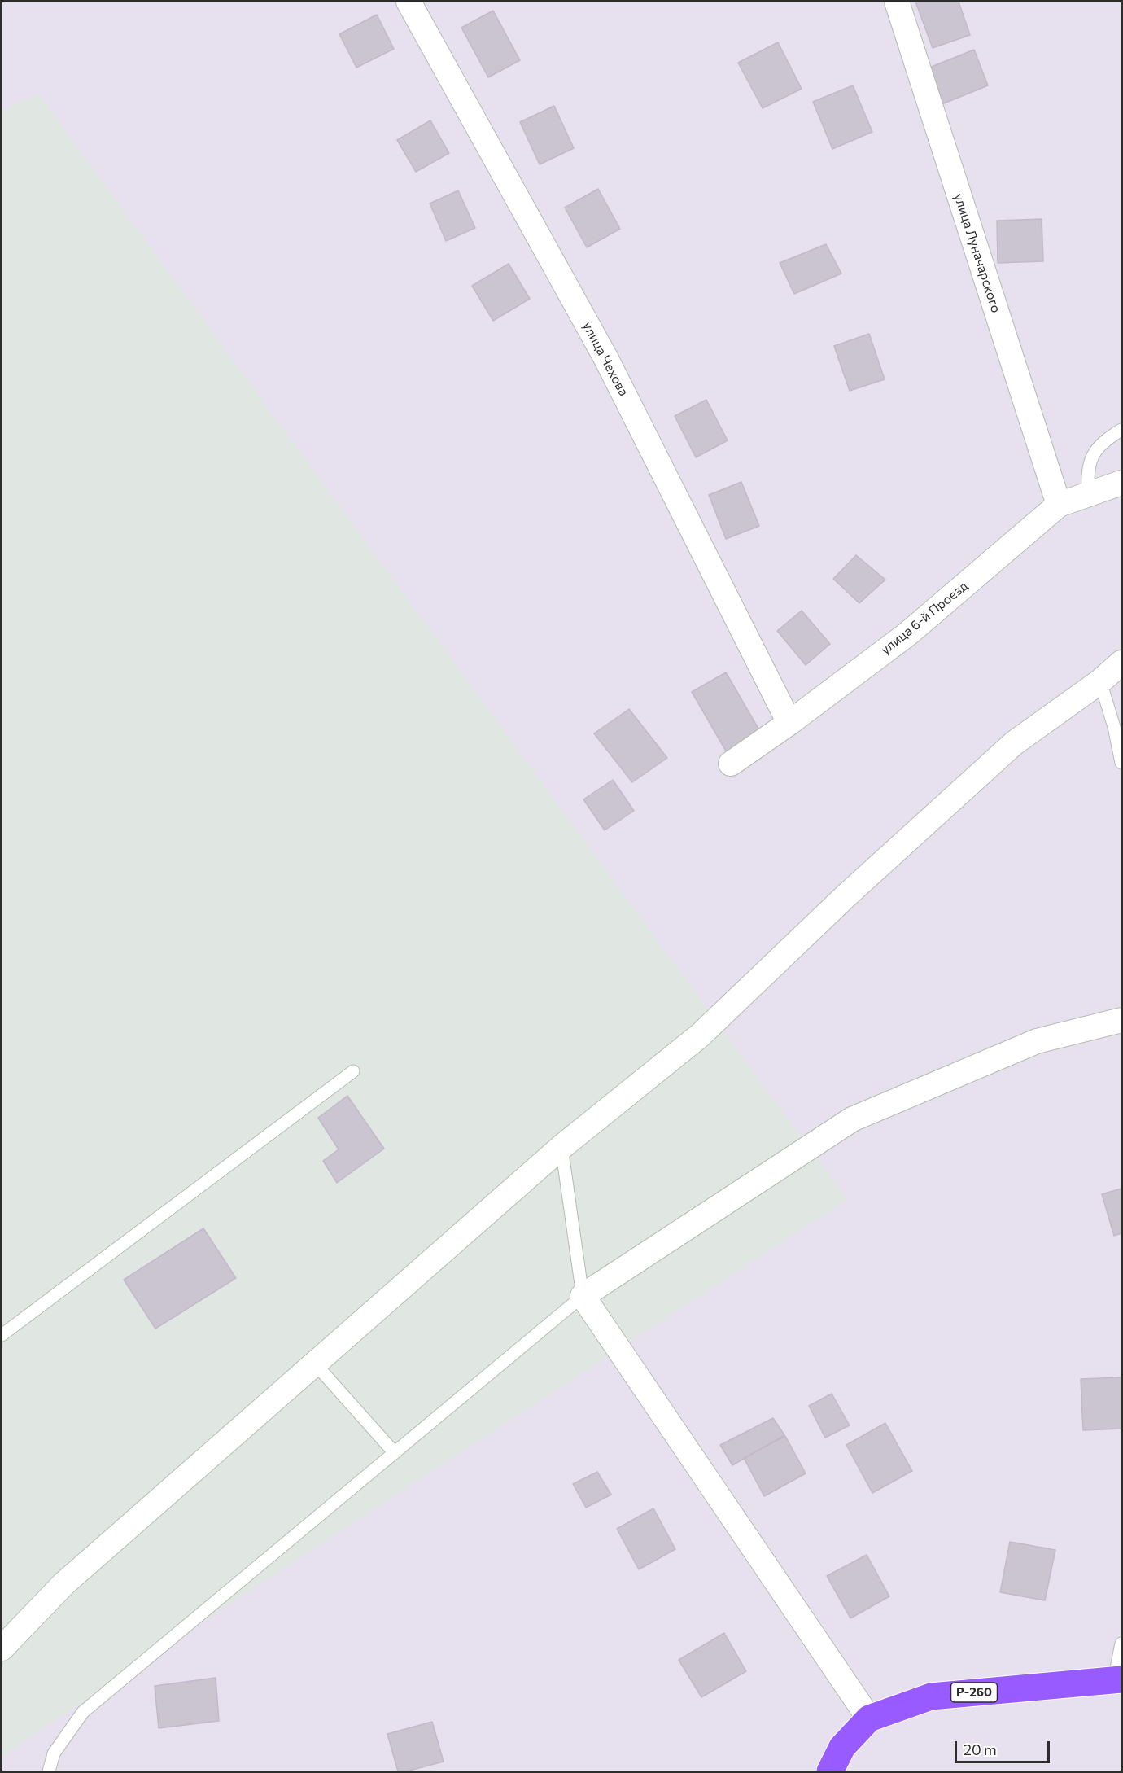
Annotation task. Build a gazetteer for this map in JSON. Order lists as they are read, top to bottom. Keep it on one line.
{"streets":{"highway":["Р-260"],"street":["улица Луначарского","улица Чехова","улица 6-й Проезд"]},"crossings":[["улица Луначарского","улица 6-й Проезд"],["улица Чехова","улица 6-й Проезд"]],"scale_bar":"20 m"}
